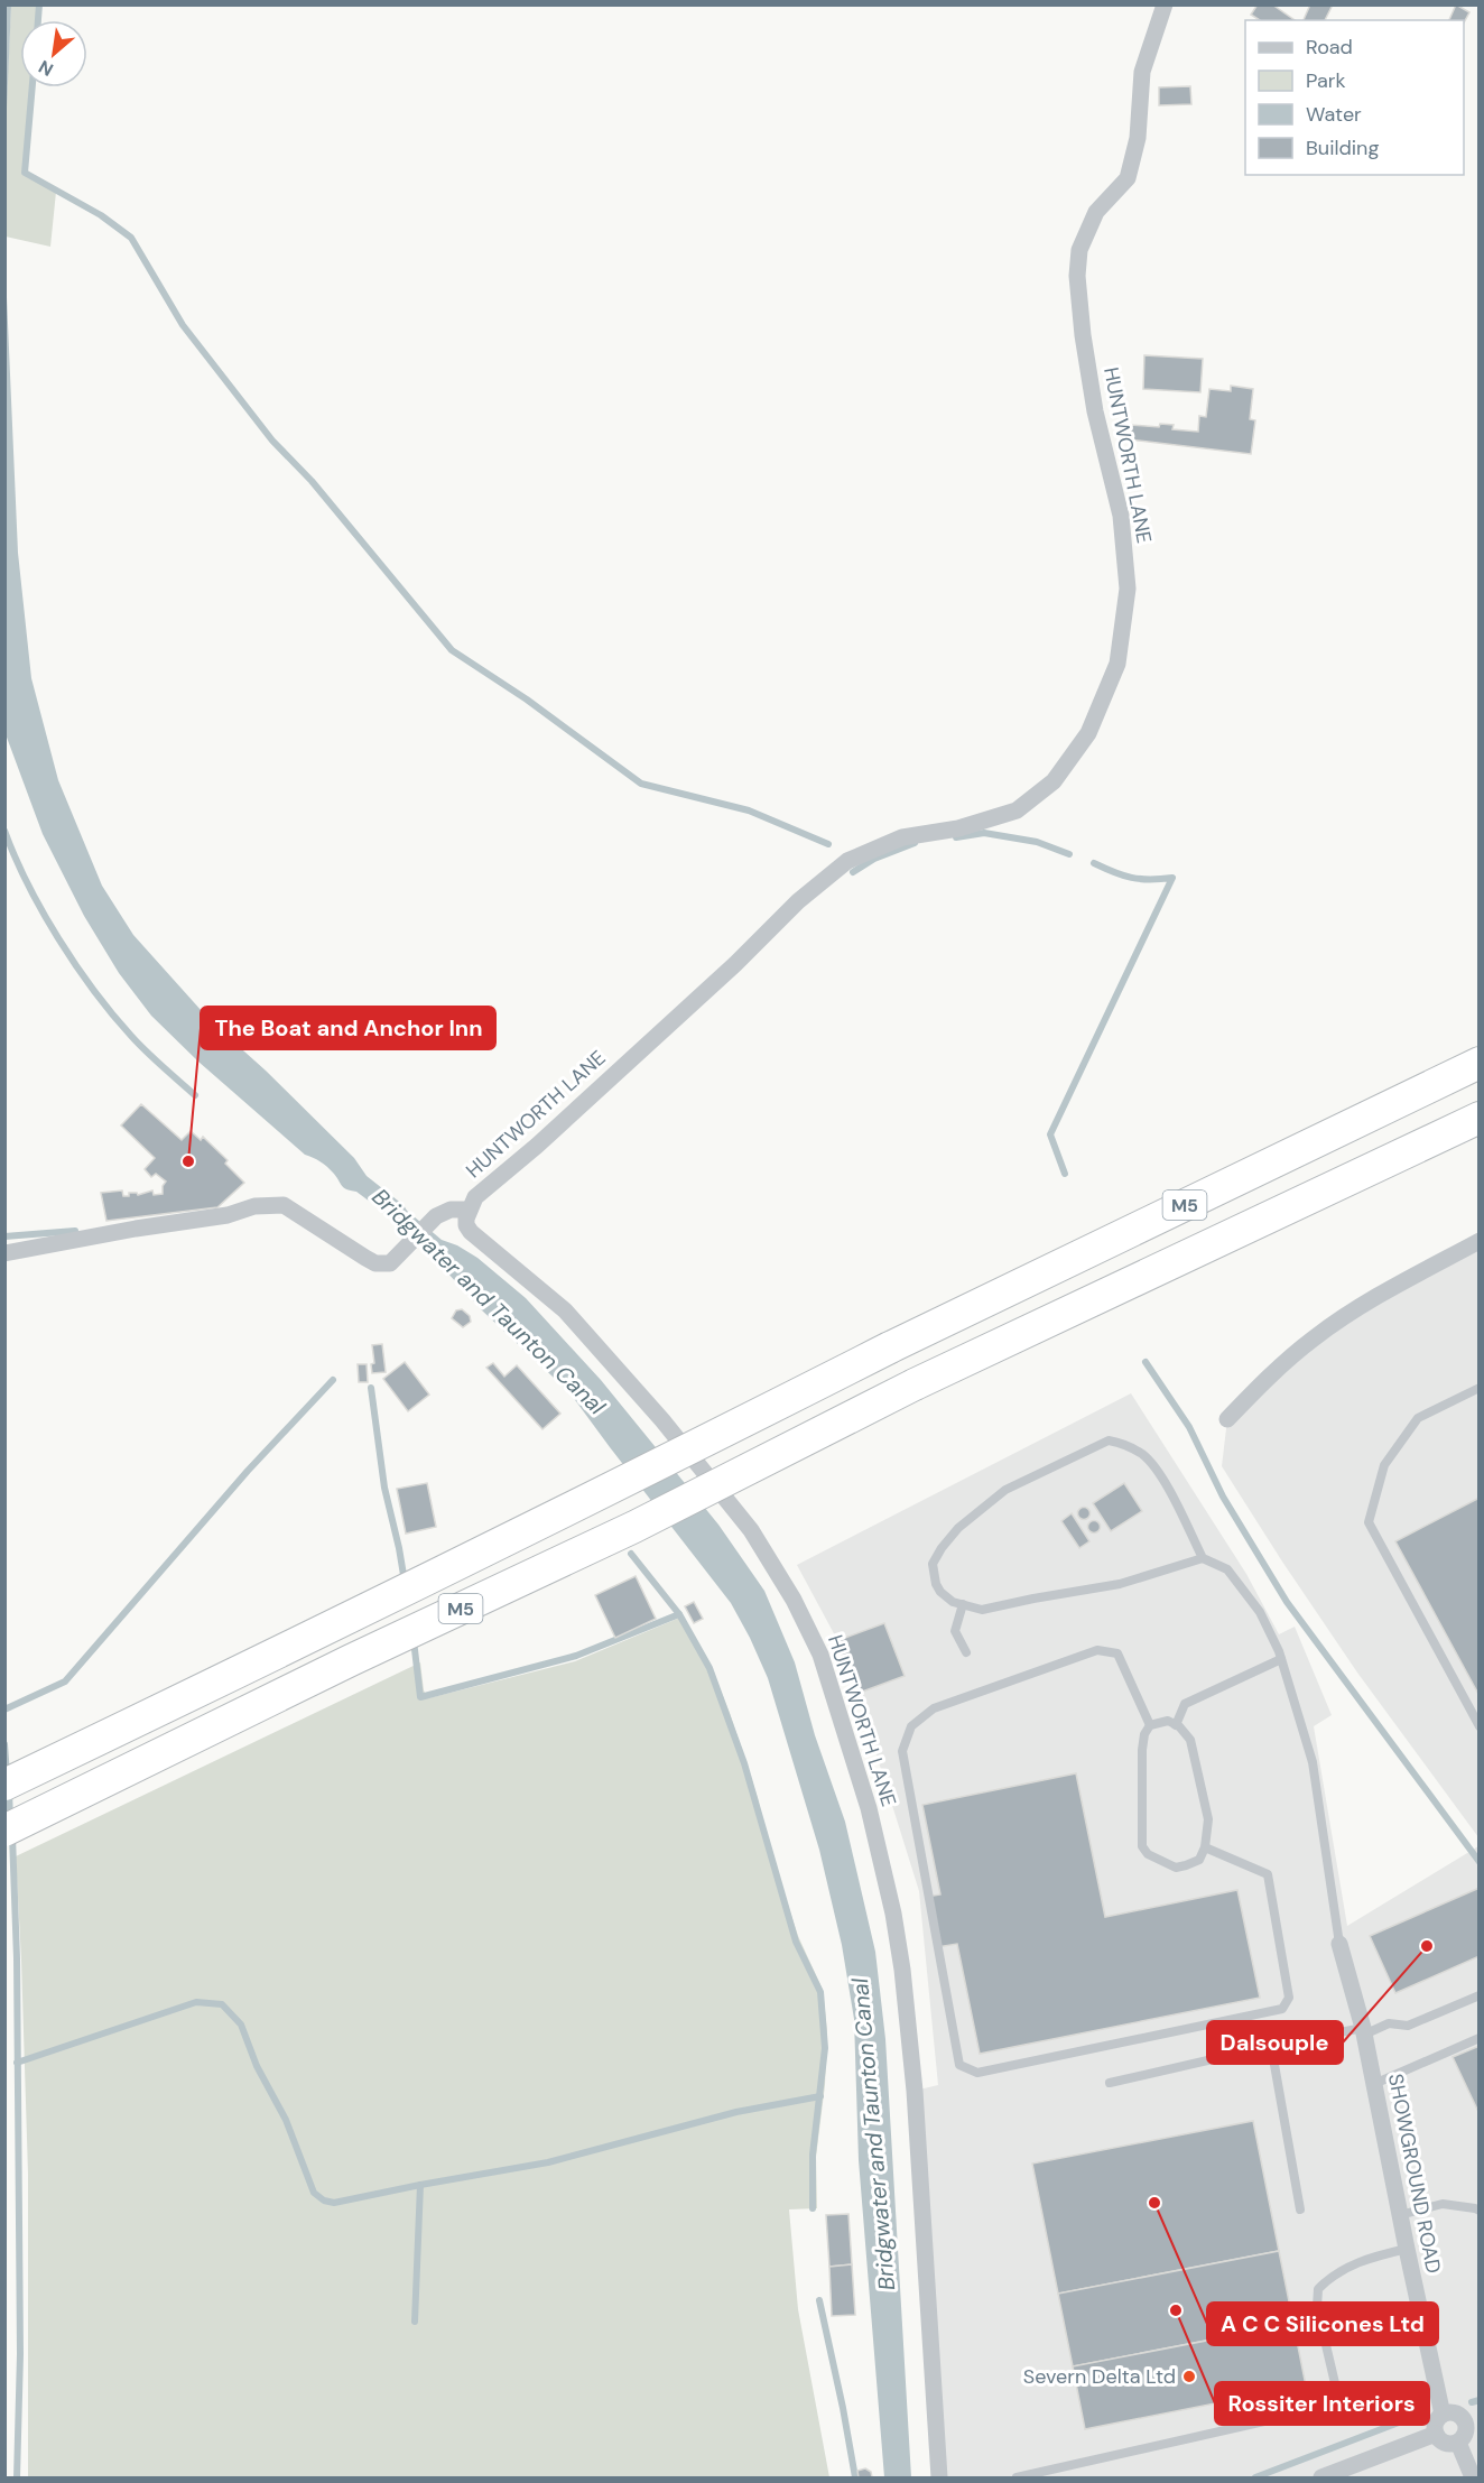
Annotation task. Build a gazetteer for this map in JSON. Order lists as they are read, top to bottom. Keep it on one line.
{"streets":{"highway":["M5"],"street":["HUNTWORTH LANE","SHOWGROUND ROAD"]},"water":["Bridgwater and Taunton Canal"],"places":["The Boat and Anchor Inn","Dalsouple","A C C Silicones Ltd","Rossiter Interiors","Severn Delta Ltd"],"legend":["Road","Park","Water","Building"],"north":"bottom left"}
